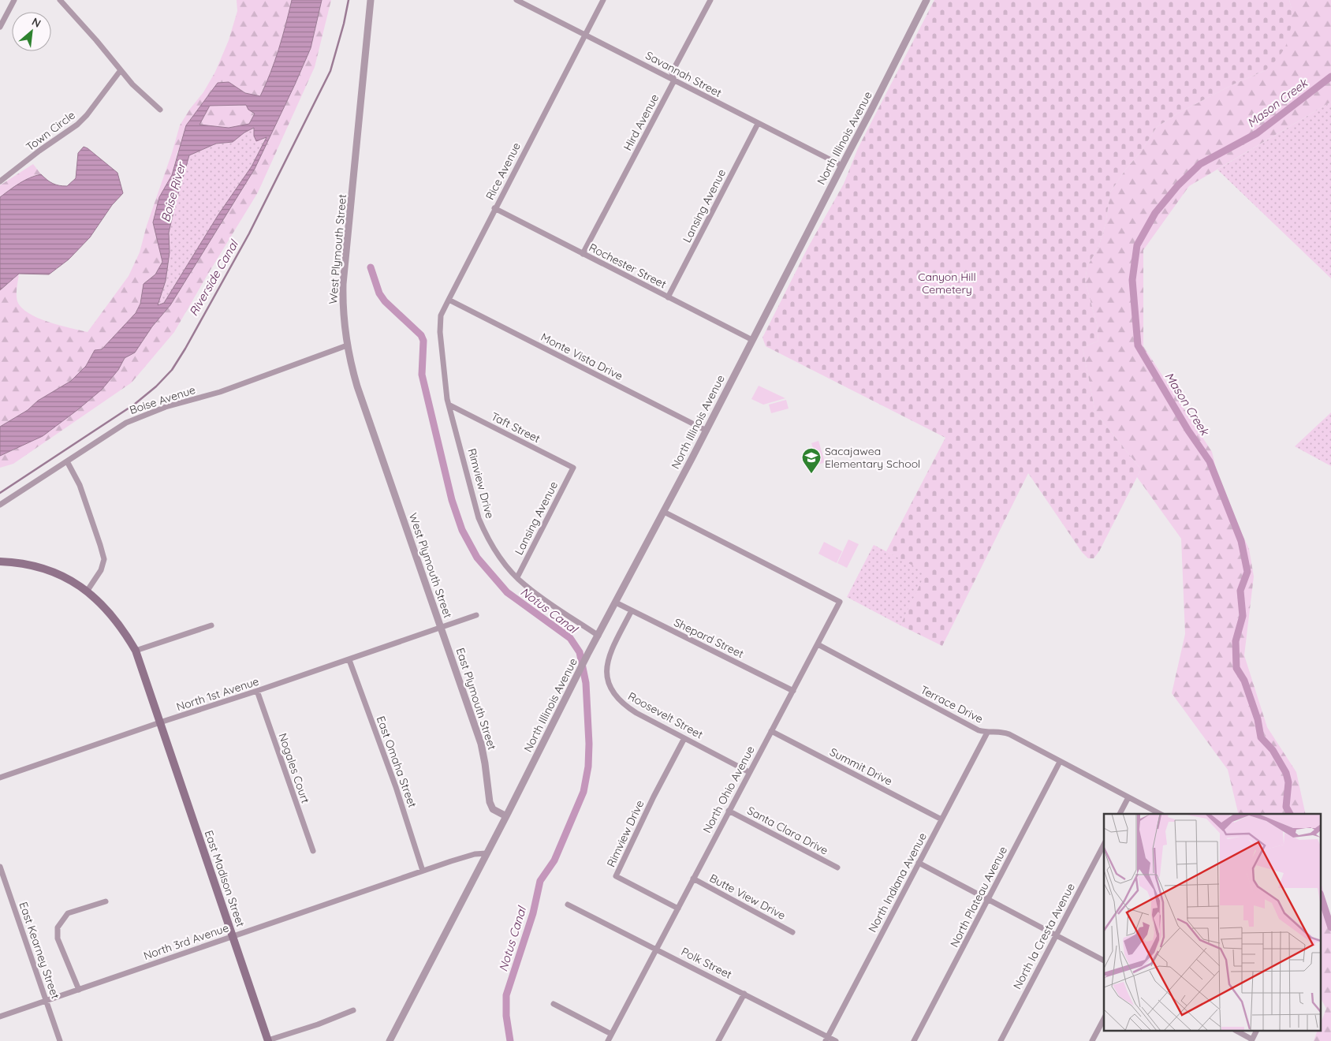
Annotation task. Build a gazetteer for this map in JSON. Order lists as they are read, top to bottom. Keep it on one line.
{"streets":{"main road":["East Madison Street"],"street":["Savannah Street","Hird Avenue","Town Circle","North Illinois Avenue","Rice Avenue","Lansing Avenue","West Plymouth Street","Rochester Street","Monte Vista Drive","Boise Avenue","Taft Street","Rimview Drive","Shepard Street","North 1st Avenue","East Plymouth Street","Terrace Drive","Roosevelt Street","East Omaha Street","Summit Drive","Nogales Court","North Ohio Avenue","Santa Clara Drive","North Indiana Avenue","Butte View Drive","North Plateau Avenue","North la Cresta Avenue","North 3rd Avenue","East Kearney Street","Polk Street"]},"crossings":[["Savannah Street","Hird Avenue"],["Savannah Street","North Illinois Avenue"],["Savannah Street","Rice Avenue"],["Savannah Street","Lansing Avenue"],["Hird Avenue","Rochester Street"],["North Illinois Avenue","Rochester Street"],["North Illinois Avenue","Monte Vista Drive"],["North Illinois Avenue","Rimview Drive"],["North Illinois Avenue","Shepard Street"],["North Illinois Avenue","East Plymouth Street"],["North Illinois Avenue","North Ohio Avenue"],["Rice Avenue","Rochester Street"],["Rice Avenue","Monte Vista Drive"],["Rice Avenue","Rimview Drive"],["Lansing Avenue","Rochester Street"],["Lansing Avenue","Taft Street"],["Lansing Avenue","Rimview Drive"],["West Plymouth Street","Boise Avenue"],["West Plymouth Street","North 1st Avenue"],["West Plymouth Street","East Plymouth Street"],["Taft Street","Rimview Drive"],["Rimview Drive","Roosevelt Street"],["Rimview Drive","North Ohio Avenue"],["Shepard Street","Roosevelt Street"],["Shepard Street","North Ohio Avenue"],["North 1st Avenue","East Plymouth Street"],["North 1st Avenue","East Omaha Street"],["North 1st Avenue","Nogales Court"],["North 1st Avenue","East Madison Street"],["Terrace Drive","North Ohio Avenue"],["Terrace Drive","North Indiana Avenue"],["Terrace Drive","North Plateau Avenue"],["Roosevelt Street","North Ohio Avenue"],["East Omaha Street","North 3rd Avenue"],["Summit Drive","North Ohio Avenue"],["Summit Drive","North Indiana Avenue"],["North Ohio Avenue","Santa Clara Drive"],["North Ohio Avenue","Butte View Drive"],["North Ohio Avenue","Polk Street"],["East Madison Street","North 3rd Avenue"],["North Indiana Avenue","Polk Street"],["North 3rd Avenue","East Kearney Street"]],"water":["Mason Creek","Boise River","Riverside Canal","Notus Canal"],"parks":["Canyon Hill Cemetery"],"places":{"school or university":["Sacajawea Elementary School"]},"north":"top right"}
